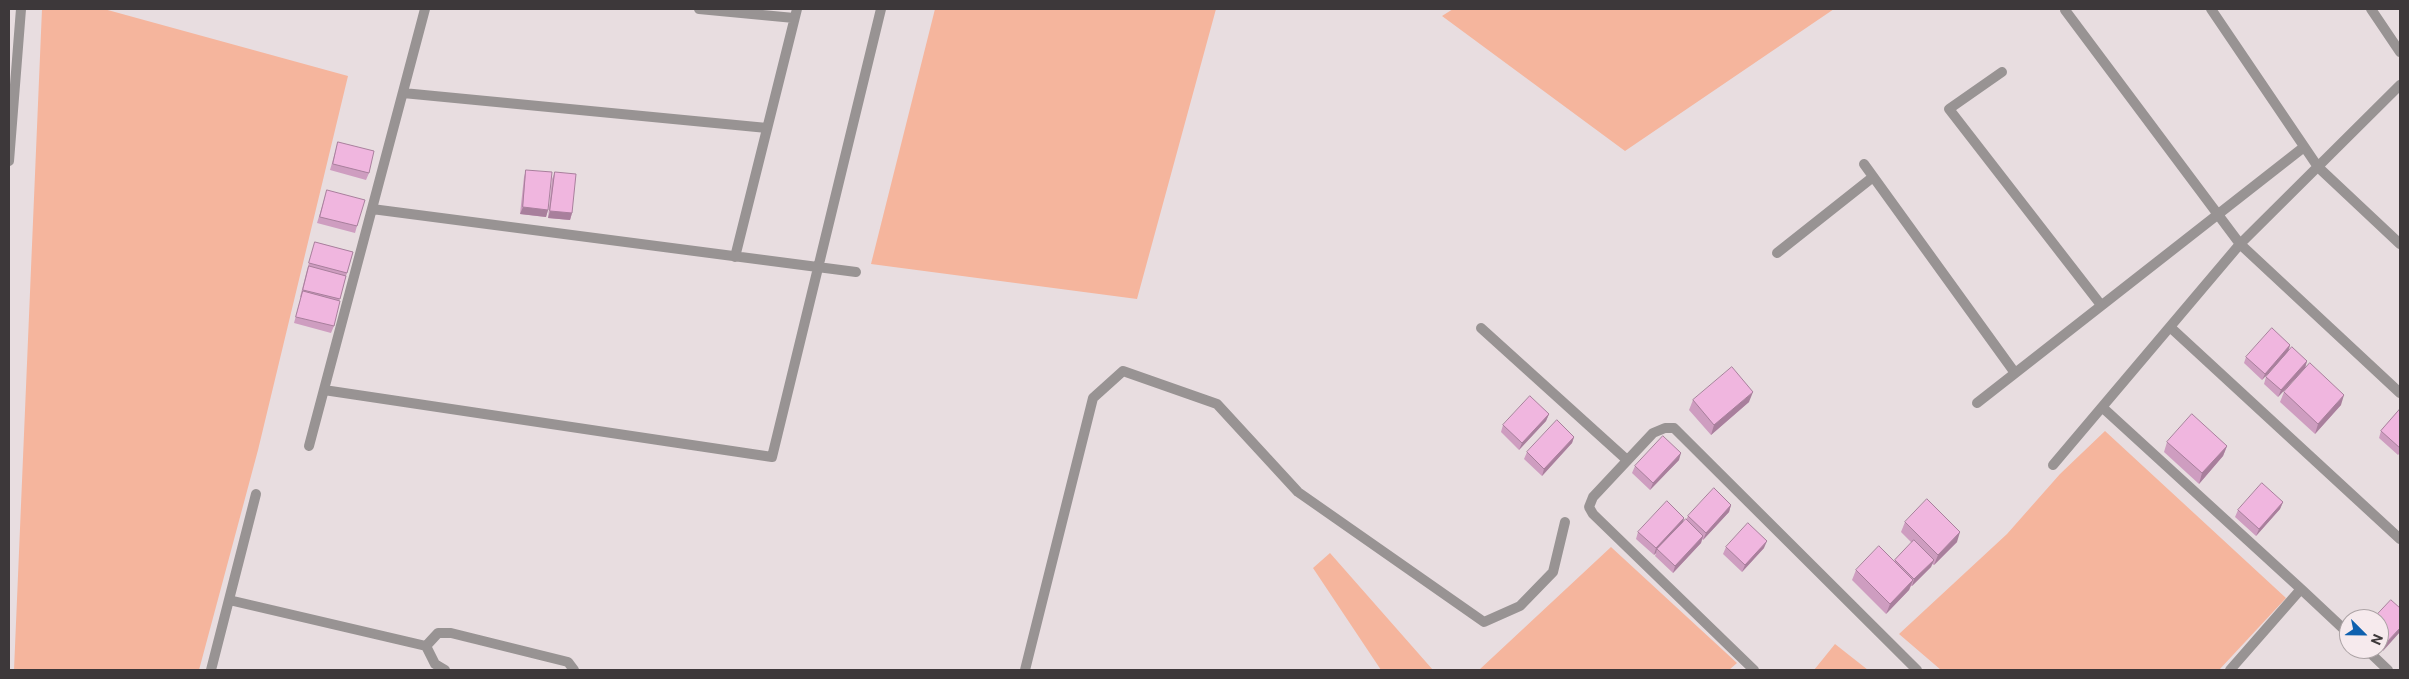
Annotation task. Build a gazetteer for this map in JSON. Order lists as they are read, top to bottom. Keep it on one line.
{"north":"bottom right"}
